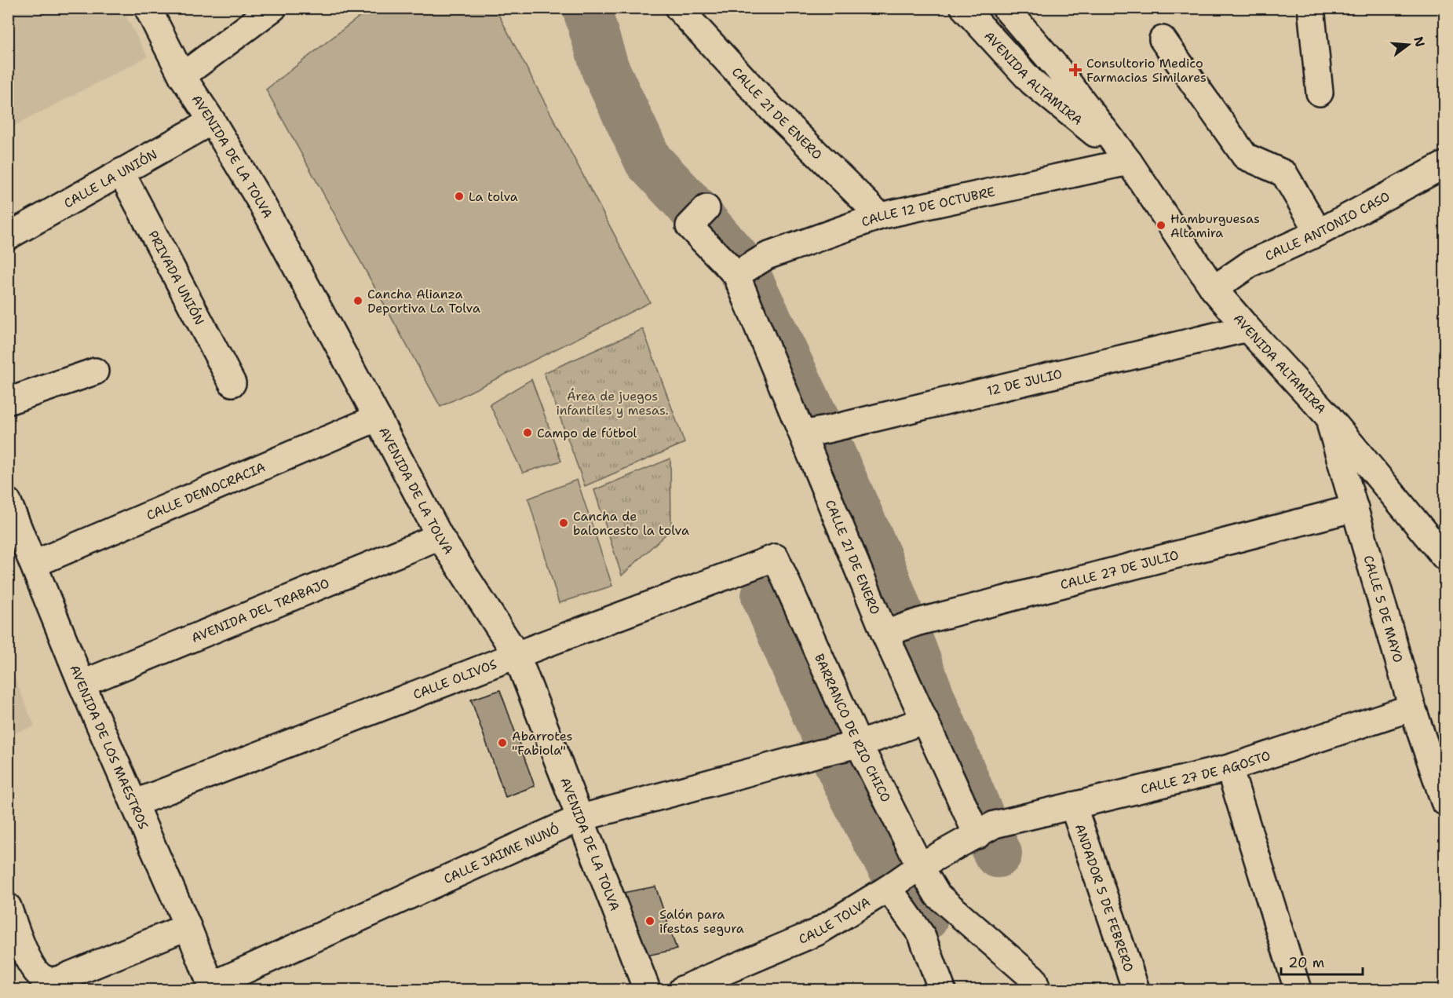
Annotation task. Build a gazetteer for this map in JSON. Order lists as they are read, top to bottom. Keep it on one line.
{"streets":{"street":["AVENIDA ALTAMIRA","CALLE 21 DE ENERO","AVENIDA DE LA TOLVA","CALLE LA UNIÓN","CALLE 12 DE OCTUBRE","CALLE ANTONIO CASO","PRIVADA UNIÓN","12 DE JULIO","CALLE DEMOCRACIA","CALLE 27 DE JULIO","CALLE 5 DE MAYO","AVENIDA DEL TRABAJO","CALLE OLIVOS","BARRANCO DE RIO CHICO","AVENIDA DE LOS MAESTROS","CALLE 27 DE AGOSTO","CALLE JAIME NUNÓ","ANDADOR 5 DE FEBRERO","CALLE TOLVA"]},"crossings":[["AVENIDA ALTAMIRA","CALLE 12 DE OCTUBRE"],["AVENIDA ALTAMIRA","CALLE ANTONIO CASO"],["AVENIDA ALTAMIRA","12 DE JULIO"],["AVENIDA ALTAMIRA","CALLE 5 DE MAYO"],["CALLE 21 DE ENERO","CALLE 12 DE OCTUBRE"],["CALLE 21 DE ENERO","12 DE JULIO"],["CALLE 21 DE ENERO","CALLE 27 DE JULIO"],["CALLE 21 DE ENERO","CALLE 27 DE AGOSTO"],["CALLE 21 DE ENERO","CALLE JAIME NUNÓ"],["CALLE 21 DE ENERO","CALLE TOLVA"],["AVENIDA DE LA TOLVA","CALLE LA UNIÓN"],["AVENIDA DE LA TOLVA","CALLE DEMOCRACIA"],["AVENIDA DE LA TOLVA","AVENIDA DEL TRABAJO"],["AVENIDA DE LA TOLVA","CALLE OLIVOS"],["AVENIDA DE LA TOLVA","CALLE JAIME NUNÓ"],["CALLE LA UNIÓN","PRIVADA UNIÓN"],["CALLE DEMOCRACIA","AVENIDA DE LOS MAESTROS"],["CALLE 27 DE JULIO","CALLE 5 DE MAYO"],["CALLE 5 DE MAYO","CALLE 27 DE AGOSTO"],["AVENIDA DEL TRABAJO","AVENIDA DE LOS MAESTROS"],["CALLE OLIVOS","BARRANCO DE RIO CHICO"],["CALLE OLIVOS","AVENIDA DE LOS MAESTROS"],["BARRANCO DE RIO CHICO","CALLE JAIME NUNÓ"],["BARRANCO DE RIO CHICO","CALLE TOLVA"],["AVENIDA DE LOS MAESTROS","CALLE JAIME NUNÓ"],["CALLE 27 DE AGOSTO","ANDADOR 5 DE FEBRERO"],["CALLE 27 DE AGOSTO","CALLE TOLVA"]],"parks":["Área de juegos infantiles y mesas."],"places":{"health":["Consultorio Medico Farmacias Similares"],"other":["La tolva","Hamburguesas Altamira","Cancha Alianza Deportiva La Tolva","Campo de fútbol","Cancha de baloncesto la tolva","Abarrotes \"Fabiola\"","Salón para ifestas segura"]},"scale_bar":"20 m","north":"right"}
